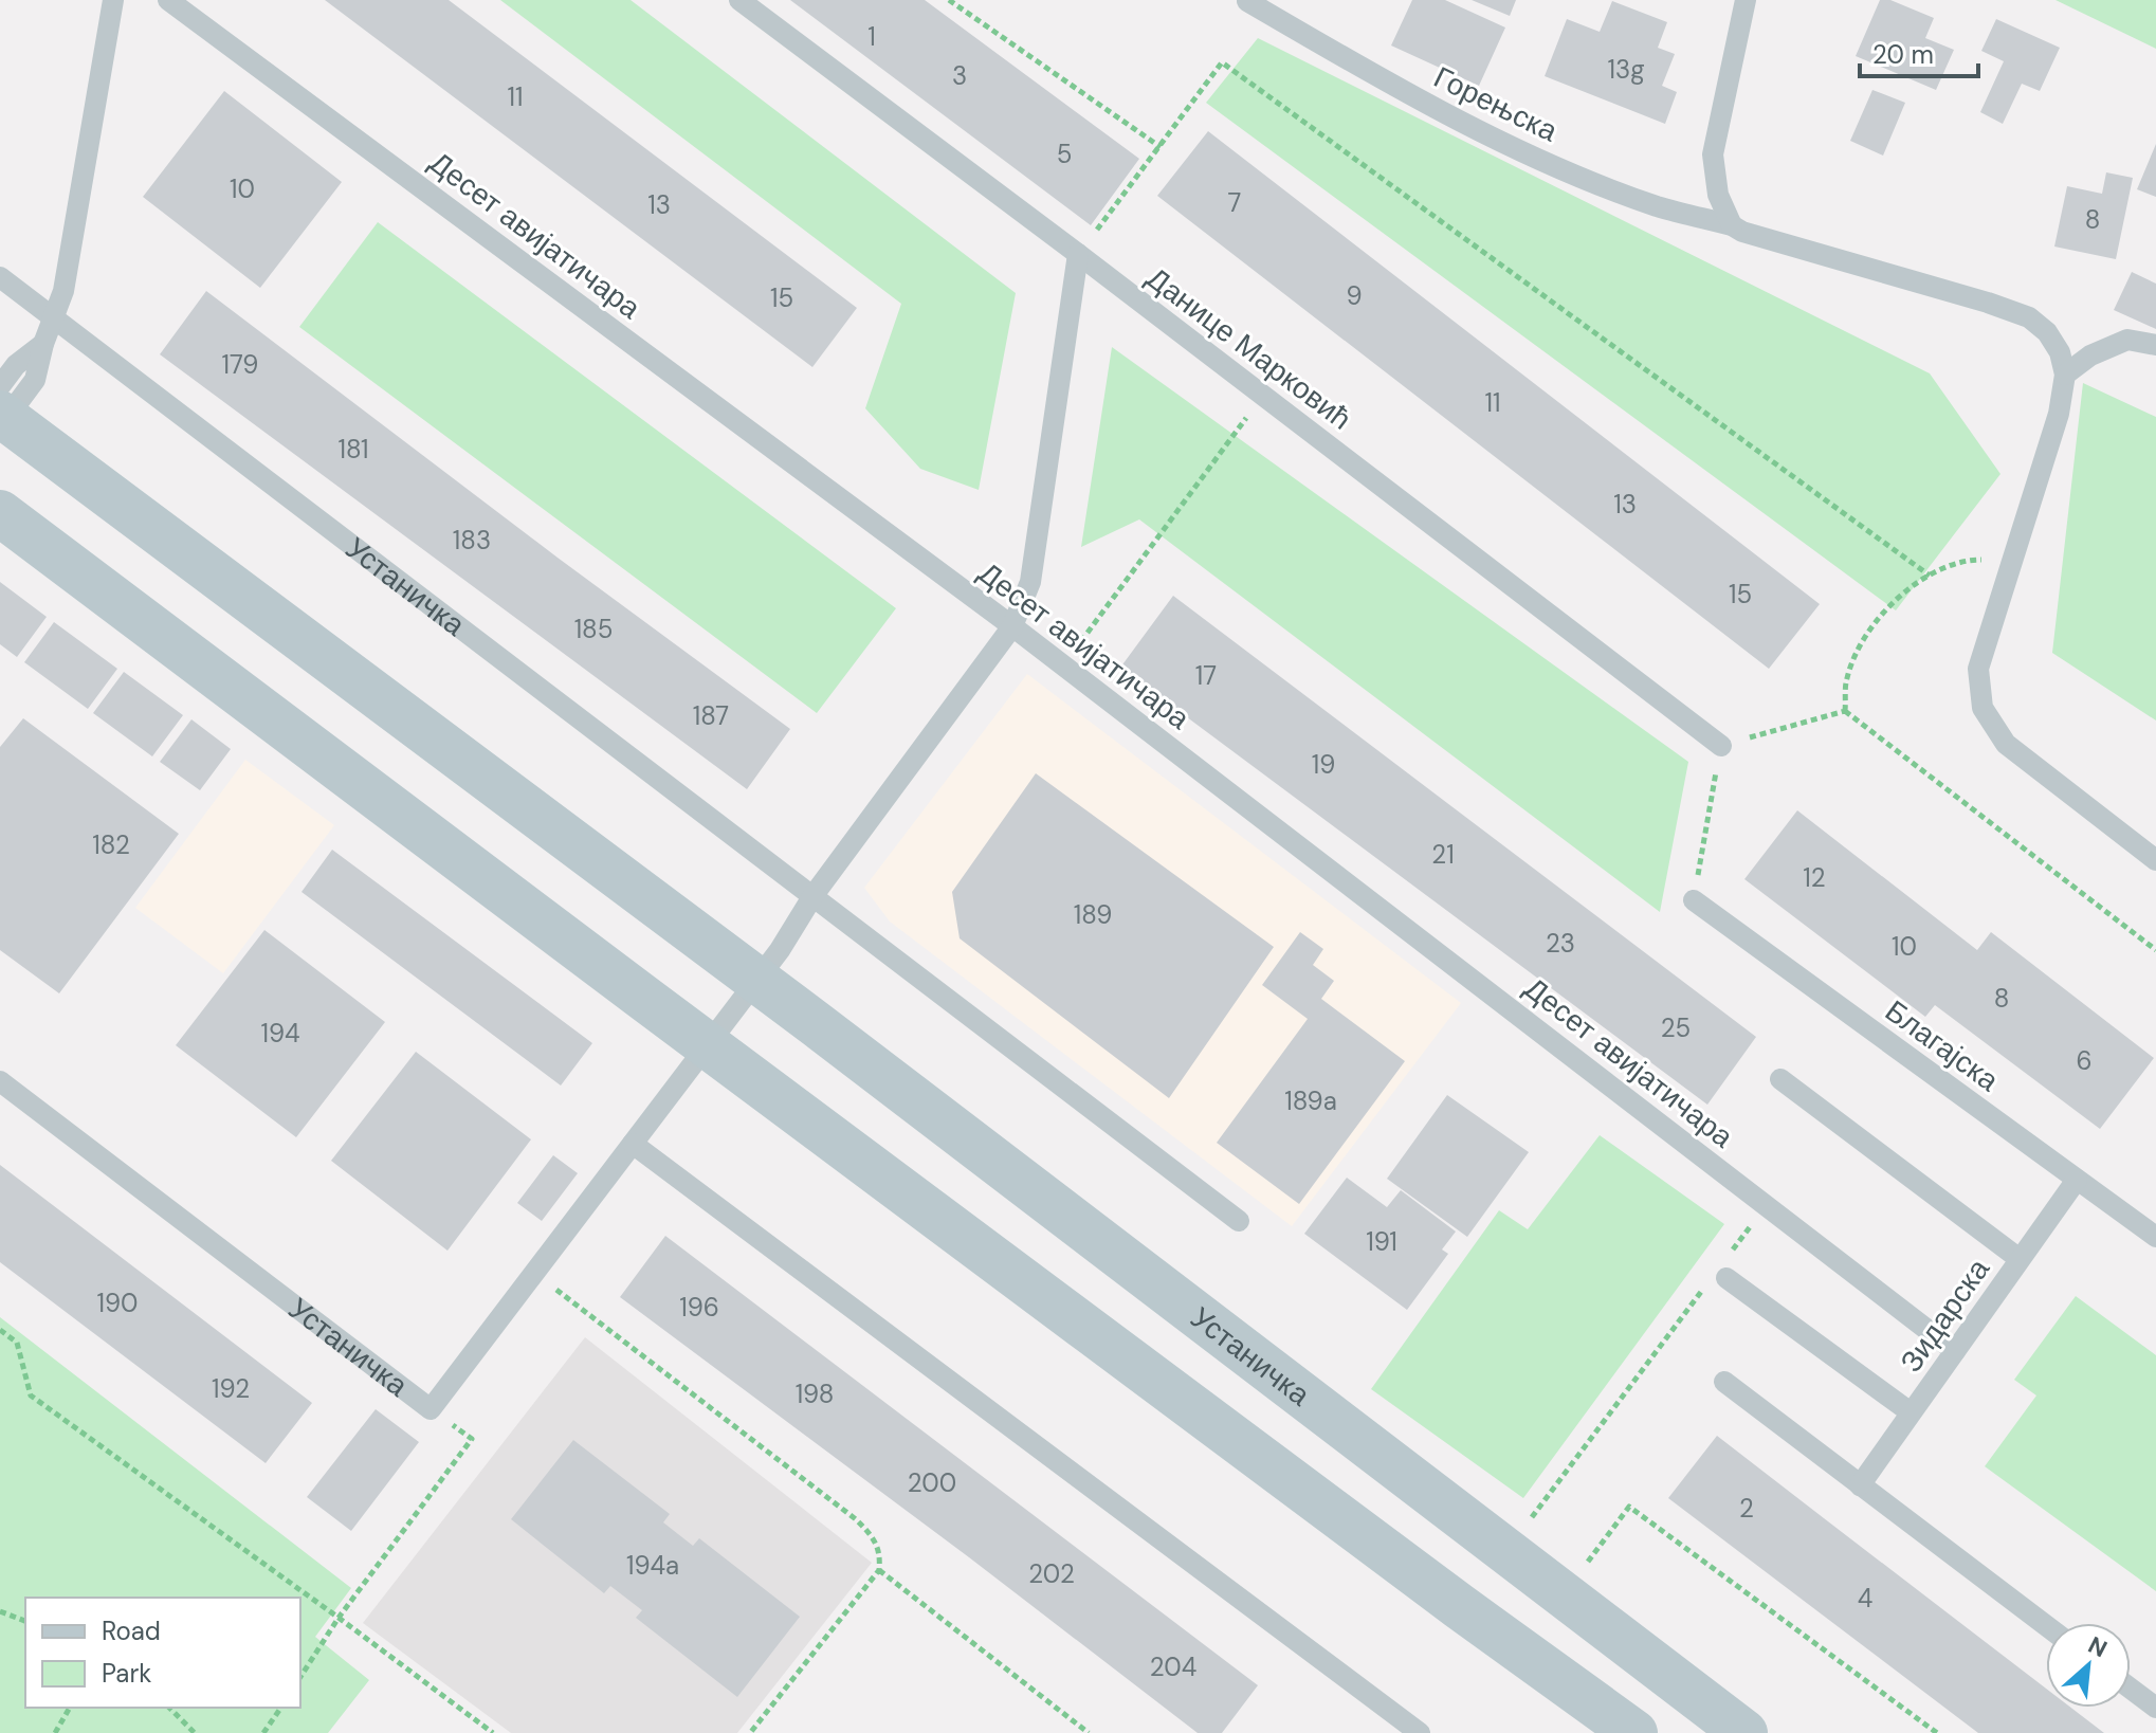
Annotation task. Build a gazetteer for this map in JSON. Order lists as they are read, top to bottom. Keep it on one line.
{"streets":{"main road":["Устаничка"],"lane":["Горењска","Десет авијатичара","Данице Марковић","Благајска","Зидарска"]},"crossings":[["Десет авијатичара","Зидарска"],["Благајска","Зидарска"]],"house_numbers":["1","13g","3","11","5","10","7","13","8","9","15","179","11","181","13","183","15","185","17","187","19","182","21","12","189","23","10","8","25","194","6","189a","191","190","196","192","198","200","2","194a","202","4","204"],"legend":["Road","Park"],"scale_bar":"20 m","north":"top right"}
